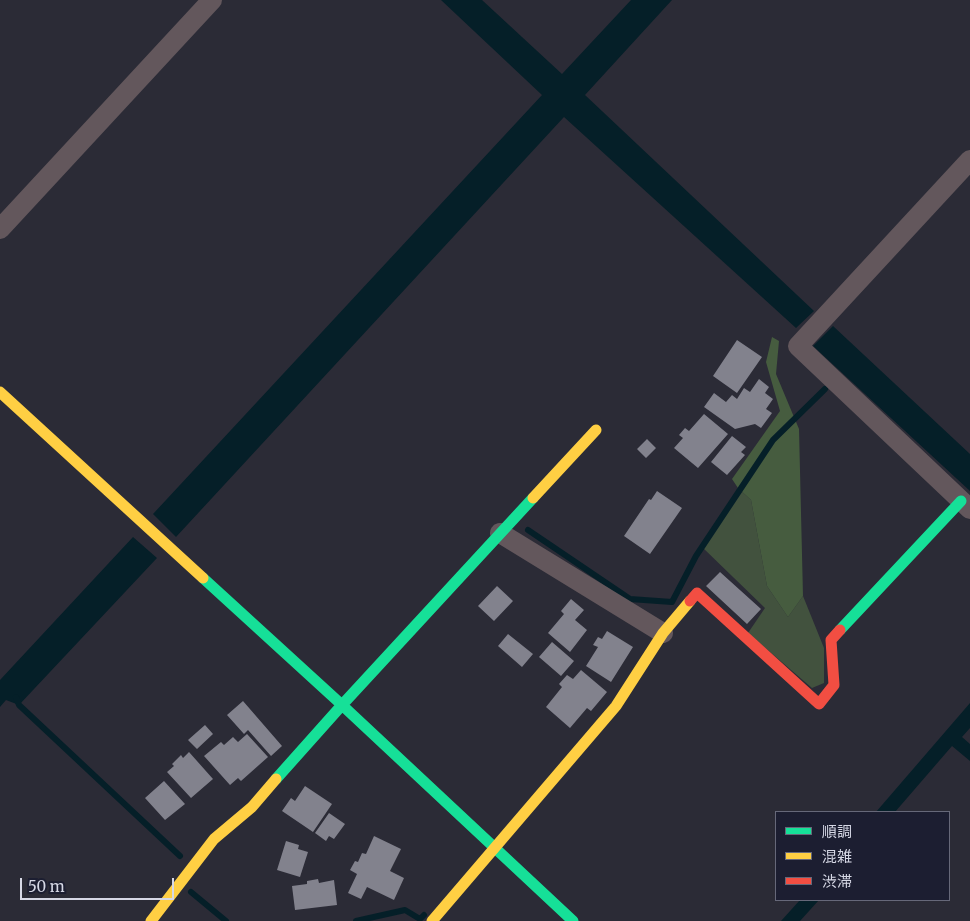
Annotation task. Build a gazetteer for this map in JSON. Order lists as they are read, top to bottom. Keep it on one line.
{"legend":["順調","混雑","渋滞"],"scale_bar":"50 m"}
